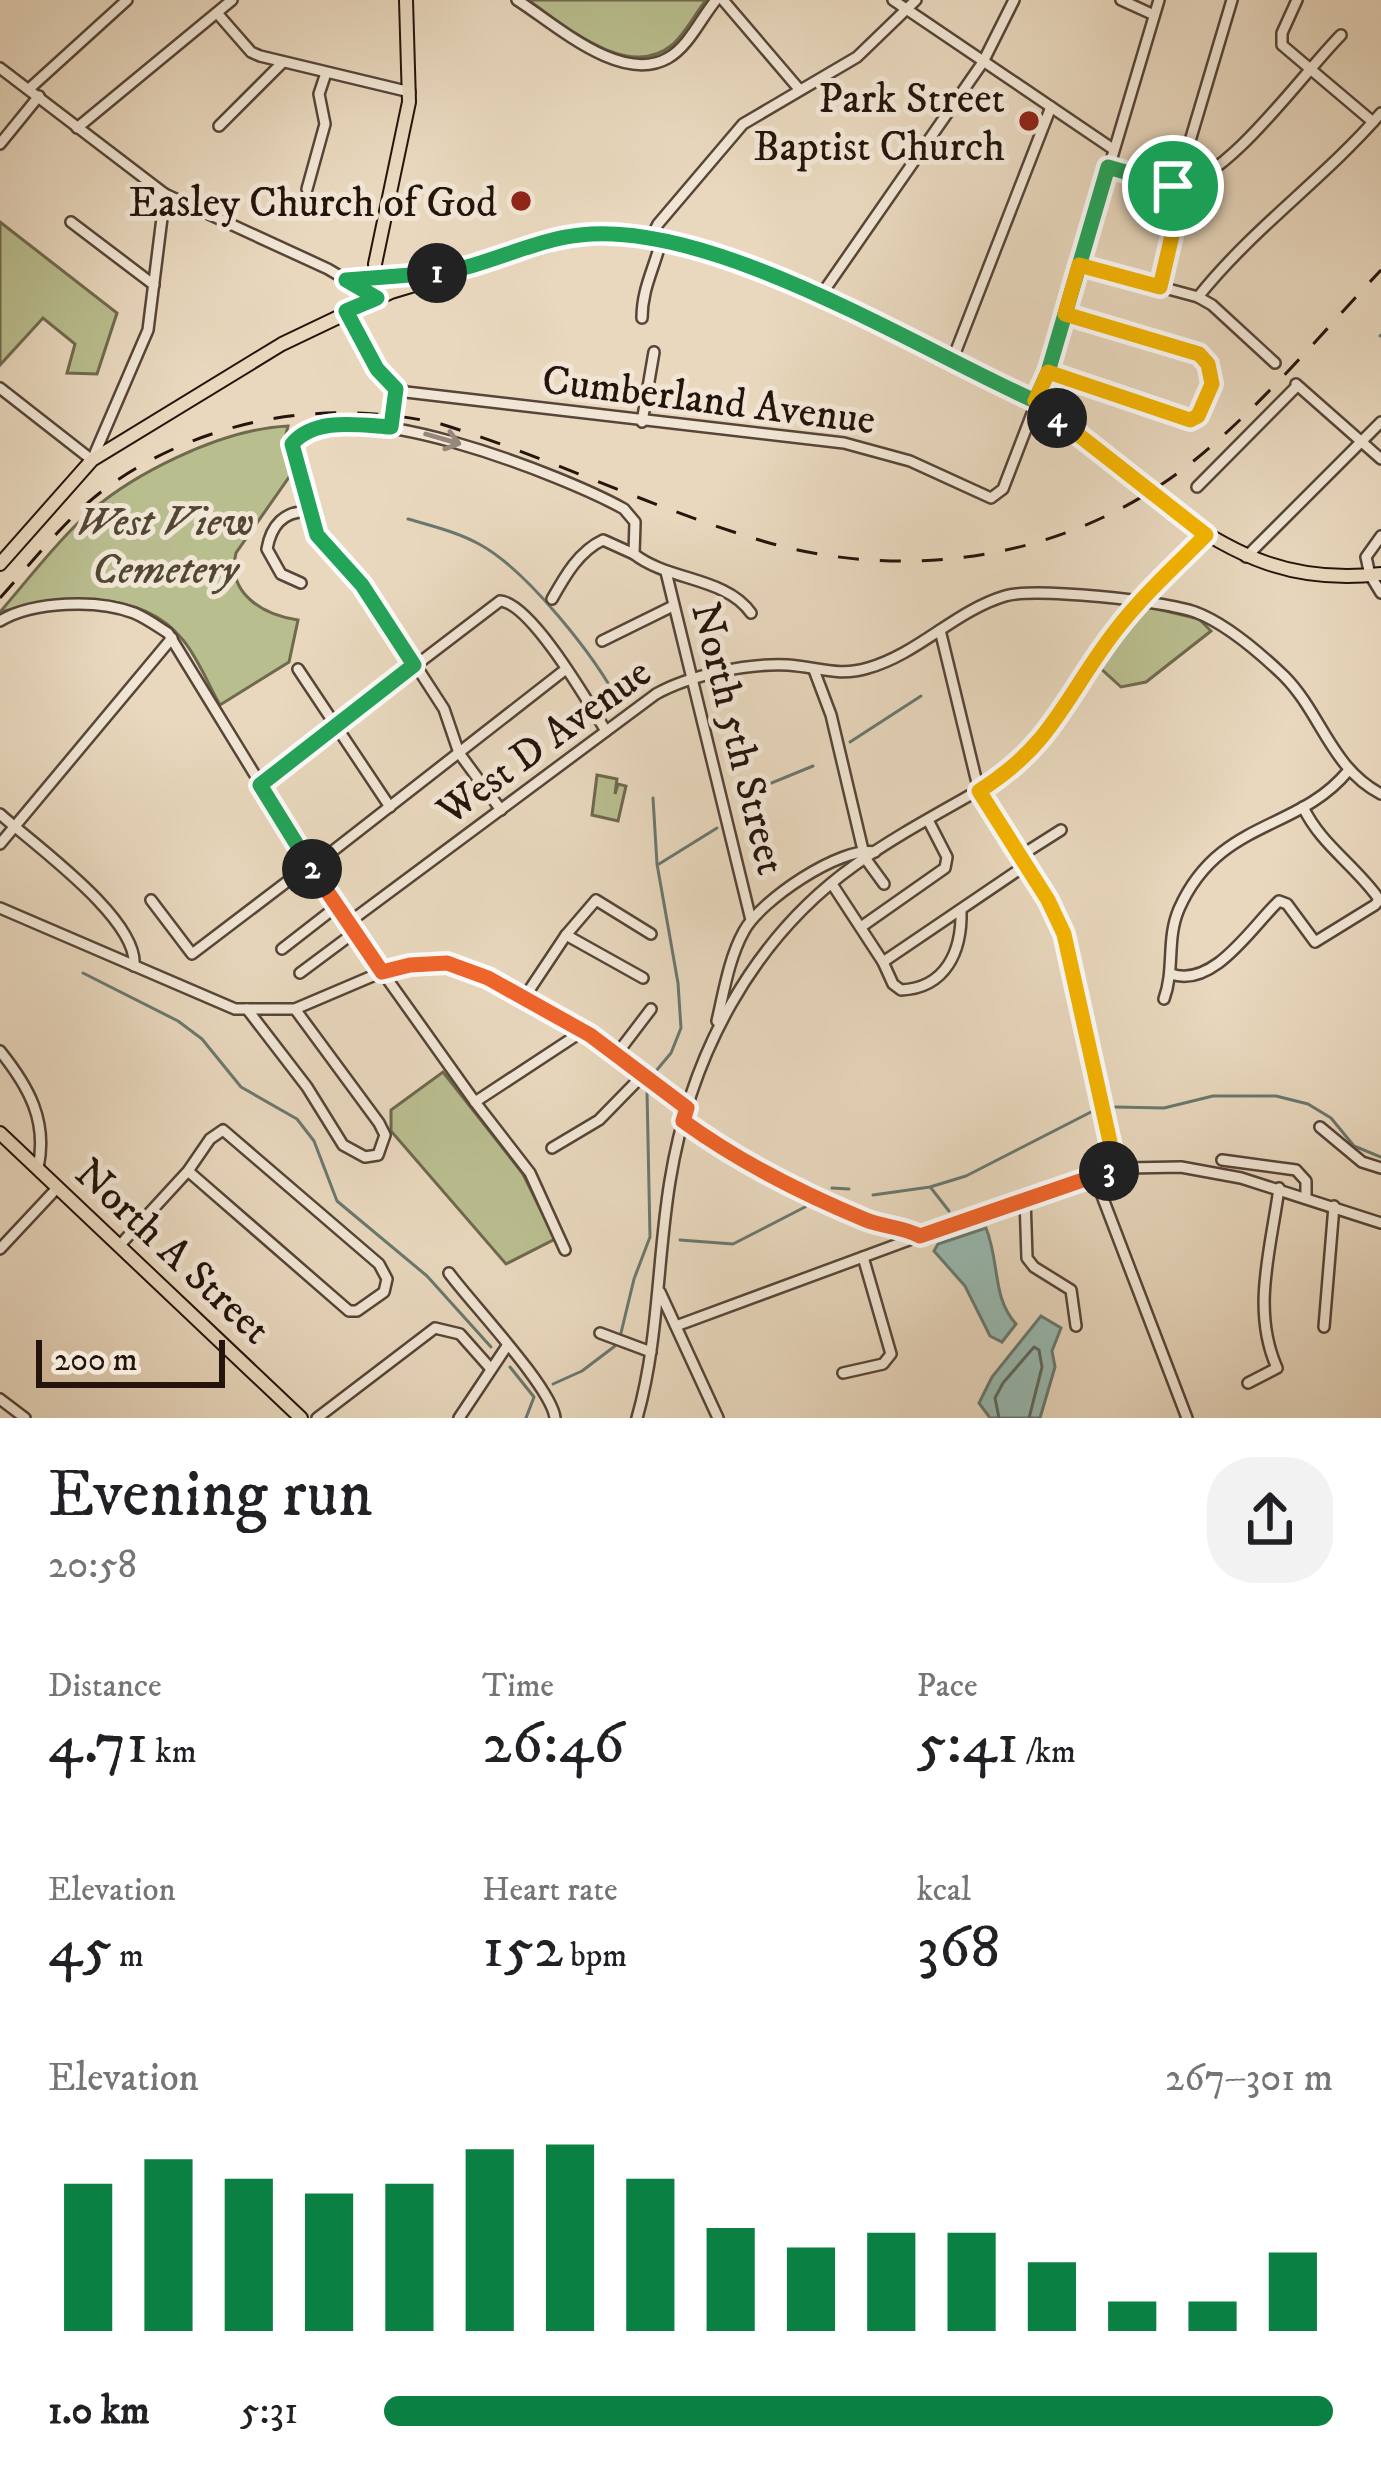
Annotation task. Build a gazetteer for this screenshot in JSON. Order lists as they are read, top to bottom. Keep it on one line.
{"streets":{"main road":["North A Street"],"street":["Cumberland Avenue","North 5th Street","West D Avenue"]},"crossings":[["North 5th Street","West D Avenue"]],"parks":["West View Cemetery"],"places":["Park Street Baptist Church","Easley Church of God"],"scale_bar":"200 m","page":{"pins":["1","4","2","3"],"scale":"200 m","heading":["Evening run","20:58"],"stats":[["Distance","4.71 km"],["Time","26:46"],["Pace","5:41 /km"],["Elevation","45 m"],["Heart rate","152 bpm"],["kcal","368"]],"chart":["Elevation","267–301 m"],"list":[{"name":"1.0 km","note":"5:31"}]}}
